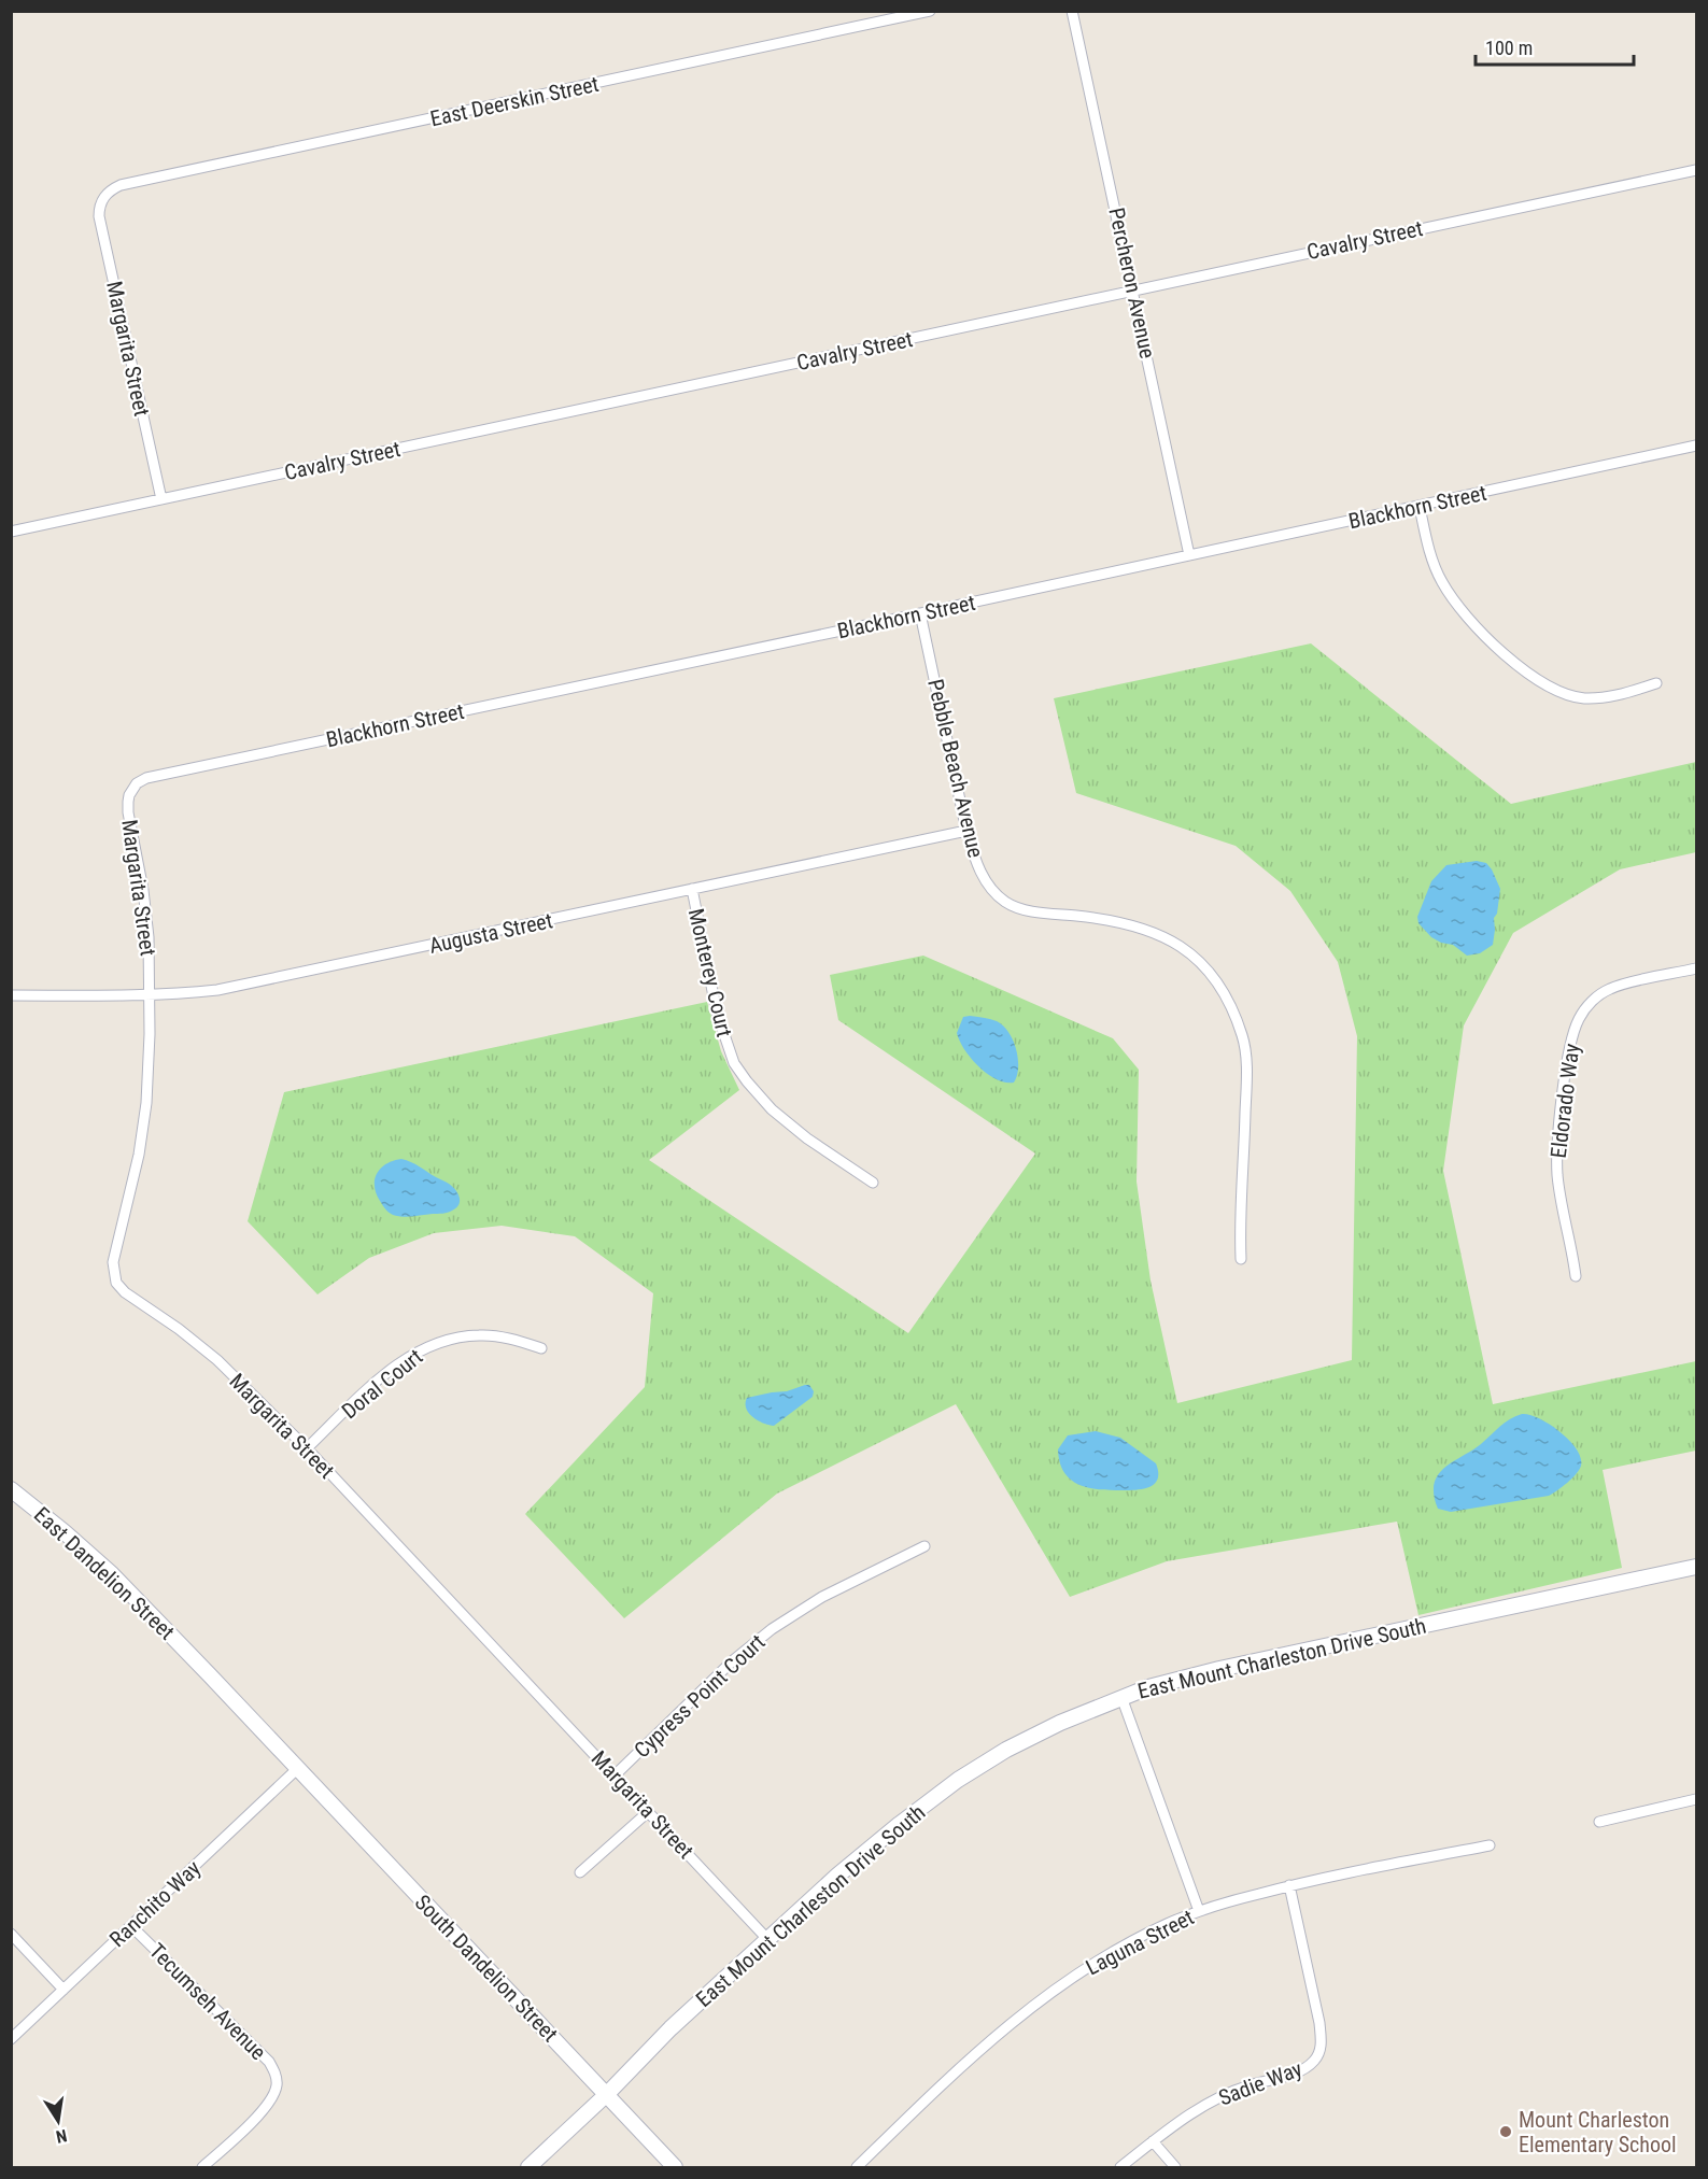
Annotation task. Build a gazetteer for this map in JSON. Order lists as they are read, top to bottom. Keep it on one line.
{"streets":{"street":["East Deerskin Street","Cavalry Street","Percheron Avenue","Margarita Street","Blackhorn Street","Pebble Beach Avenue","Augusta Street","Monterey Court","Eldorado Way","Doral Court","East Dandelion Street","East Mount Charleston Drive South","Cypress Point Court","Ranchito Way","Laguna Street","South Dandelion Street","Tecumseh Avenue","Sadie Way"]},"crossings":[["East Deerskin Street","Margarita Street"],["Cavalry Street","Percheron Avenue"],["Cavalry Street","Margarita Street"],["Percheron Avenue","Blackhorn Street"],["Margarita Street","Blackhorn Street"],["Margarita Street","Augusta Street"],["Margarita Street","Doral Court"],["Margarita Street","East Mount Charleston Drive South"],["Margarita Street","Cypress Point Court"],["Blackhorn Street","Pebble Beach Avenue"],["Pebble Beach Avenue","Augusta Street"],["Augusta Street","Monterey Court"],["East Dandelion Street","Ranchito Way"],["East Dandelion Street","South Dandelion Street"],["East Mount Charleston Drive South","South Dandelion Street"],["Ranchito Way","South Dandelion Street"],["Ranchito Way","Tecumseh Avenue"],["Laguna Street","Sadie Way"]],"places":["Mount Charleston Elementary School"],"scale_bar":"100 m","north":"bottom"}
